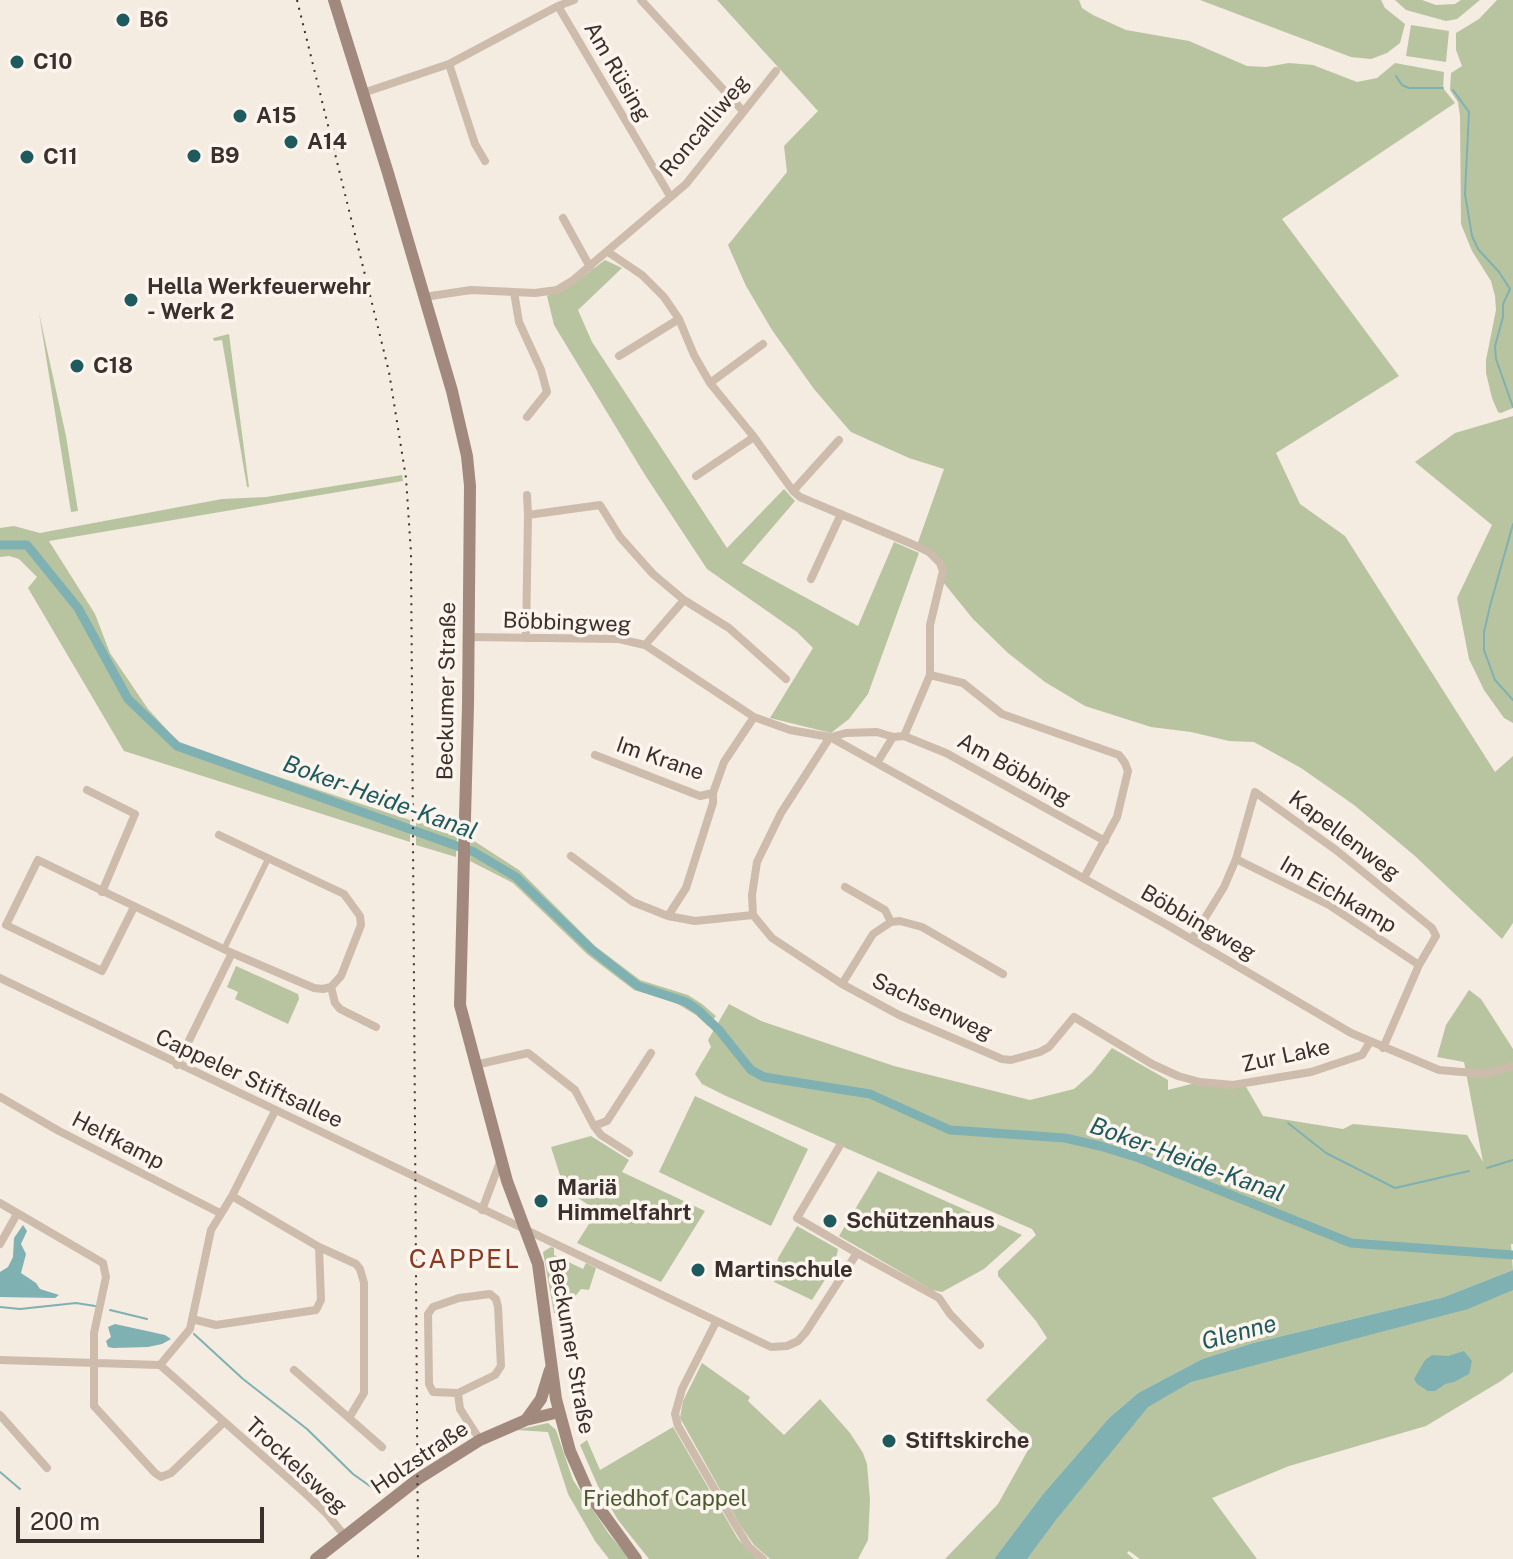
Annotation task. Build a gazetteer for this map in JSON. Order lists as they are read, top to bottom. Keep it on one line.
{"streets":{"main road":["Beckumer Straße","Holzstraße"],"street":["Am Rüsing","Roncalliweg","Böbbingweg","Im Krane","Am Böbbing","Kapellenweg","Im Eichkamp","Sachsenweg","Zur Lake","Cappeler Stiftsallee","Helfkamp","Trockelsweg"]},"crossings":[["Am Rüsing","Roncalliweg"],["Am Rüsing","Beckumer Straße"],["Roncalliweg","Beckumer Straße"],["Böbbingweg","Beckumer Straße"],["Böbbingweg","Im Krane"],["Böbbingweg","Am Böbbing"],["Böbbingweg","Kapellenweg"],["Böbbingweg","Zur Lake"],["Beckumer Straße","Cappeler Stiftsallee"],["Beckumer Straße","Holzstraße"],["Kapellenweg","Im Eichkamp"],["Sachsenweg","Zur Lake"],["Holzstraße","Trockelsweg"]],"districts":["CAPPEL"],"water":["Boker-Heide-Kanal","Glenne"],"parks":["Friedhof Cappel"],"places":["B6","C10","A15","A14","B9","C11","Hella Werkfeuerwehr - Werk 2","C18","Mariä Himmelfahrt","Schützenhaus","Martinschule","Stiftskirche"],"scale_bar":"200 m"}
